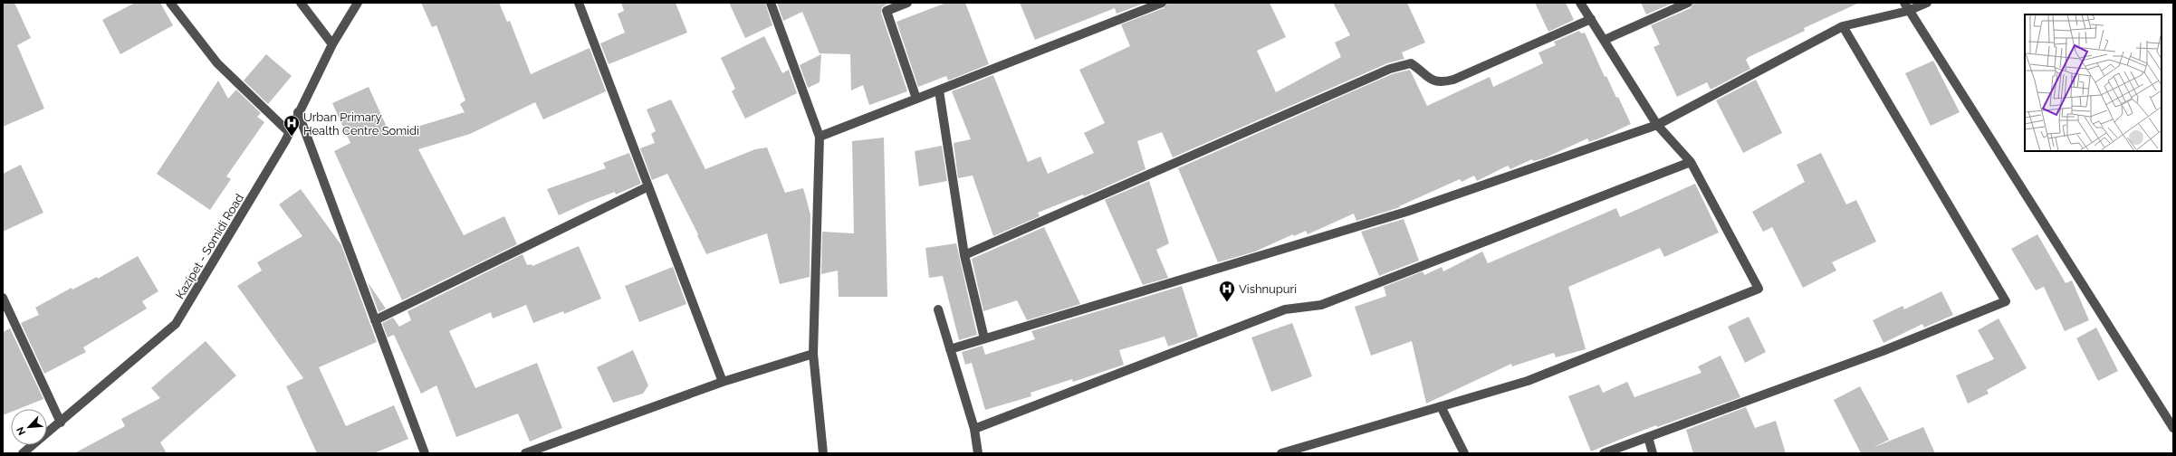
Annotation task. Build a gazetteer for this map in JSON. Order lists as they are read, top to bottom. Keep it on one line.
{"streets":{"street":["Kazipet - Somidi Road"]},"places":{"hospital":["Urban Primary Health Centre Somidi","Vishnupuri"]},"north":"bottom left"}
